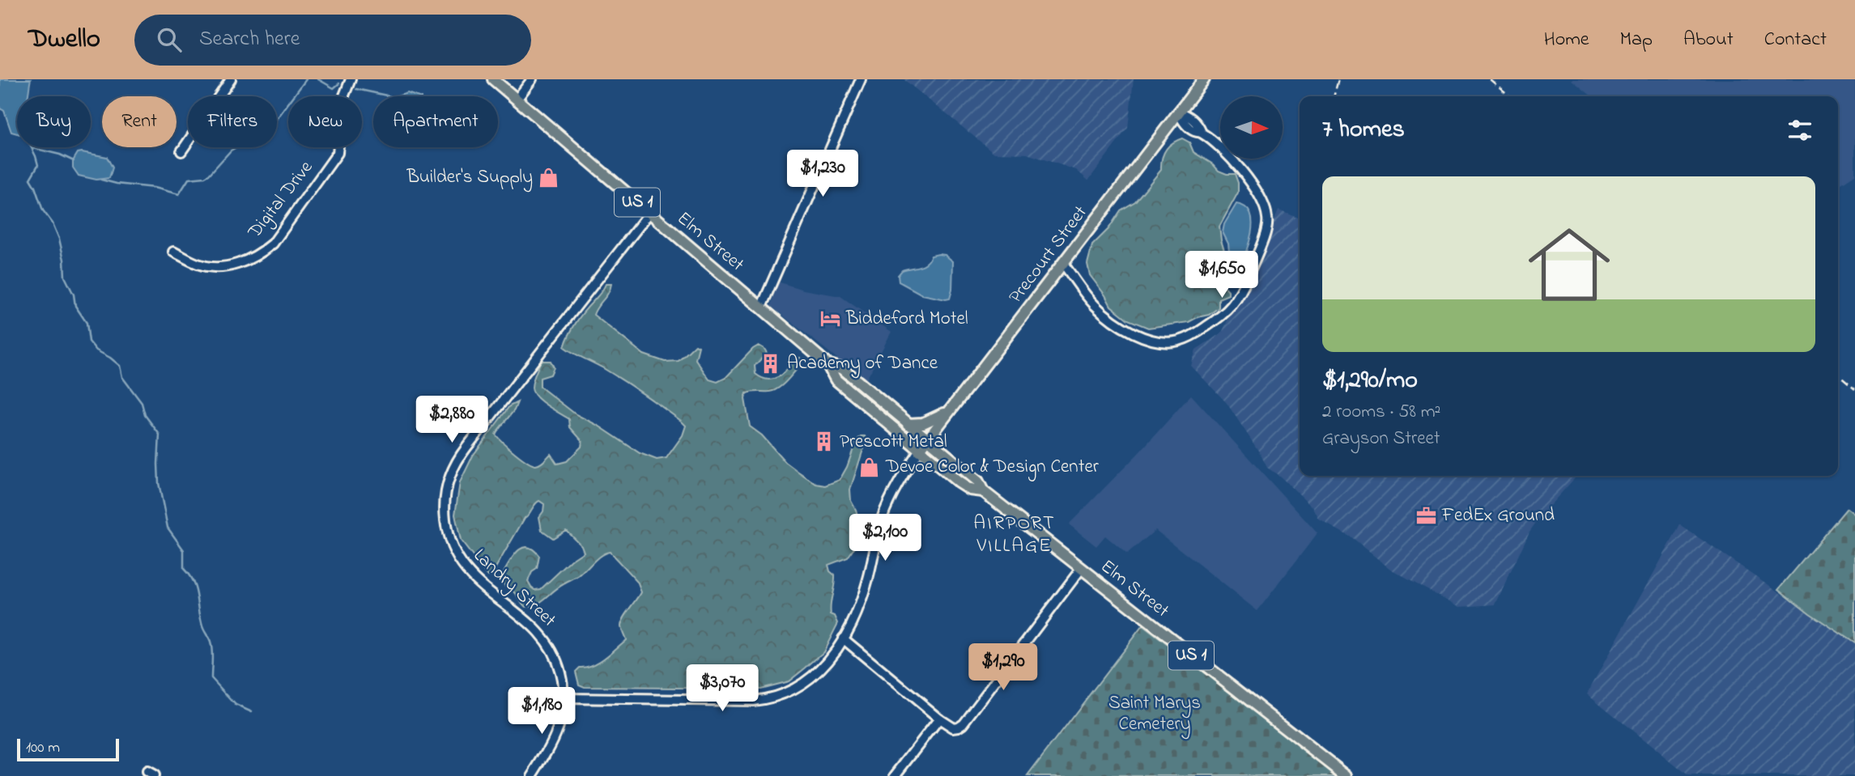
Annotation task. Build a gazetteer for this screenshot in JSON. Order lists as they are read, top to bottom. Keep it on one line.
{"streets":{"main road":["US 1","Elm Street","Precourt Street"],"street":["Digital Drive","Landry Street"]},"crossings":[["Elm Street","Precourt Street"],["Elm Street","Landry Street"]],"districts":["AIRPORT VILLAGE"],"parks":["Saint Marys Cemetery"],"places":{"shop":["Builder's Supply","Devoe Color & Design Center"],"hotel":["Biddeford Motel"],"building":["Academy of Dance","Prescott Metal"],"office":["FedEx Ground"]},"scale_bar":"100 m","north":"right","page":{"header":"Dwello","search":"Search here","nav":["Home","Map","About","Contact"],"chip":["Buy","Rent","Filters","New","Apartment"],"heading":"7 homes","price":["$1,230","$1,650","$2,880","$2,100","$1,290","$3,070","$1,180"],"list":[{"name":"$1,290/mo","note":"2 rooms · 58 m² · Grayson Street"}],"scale":"100 m"}}
